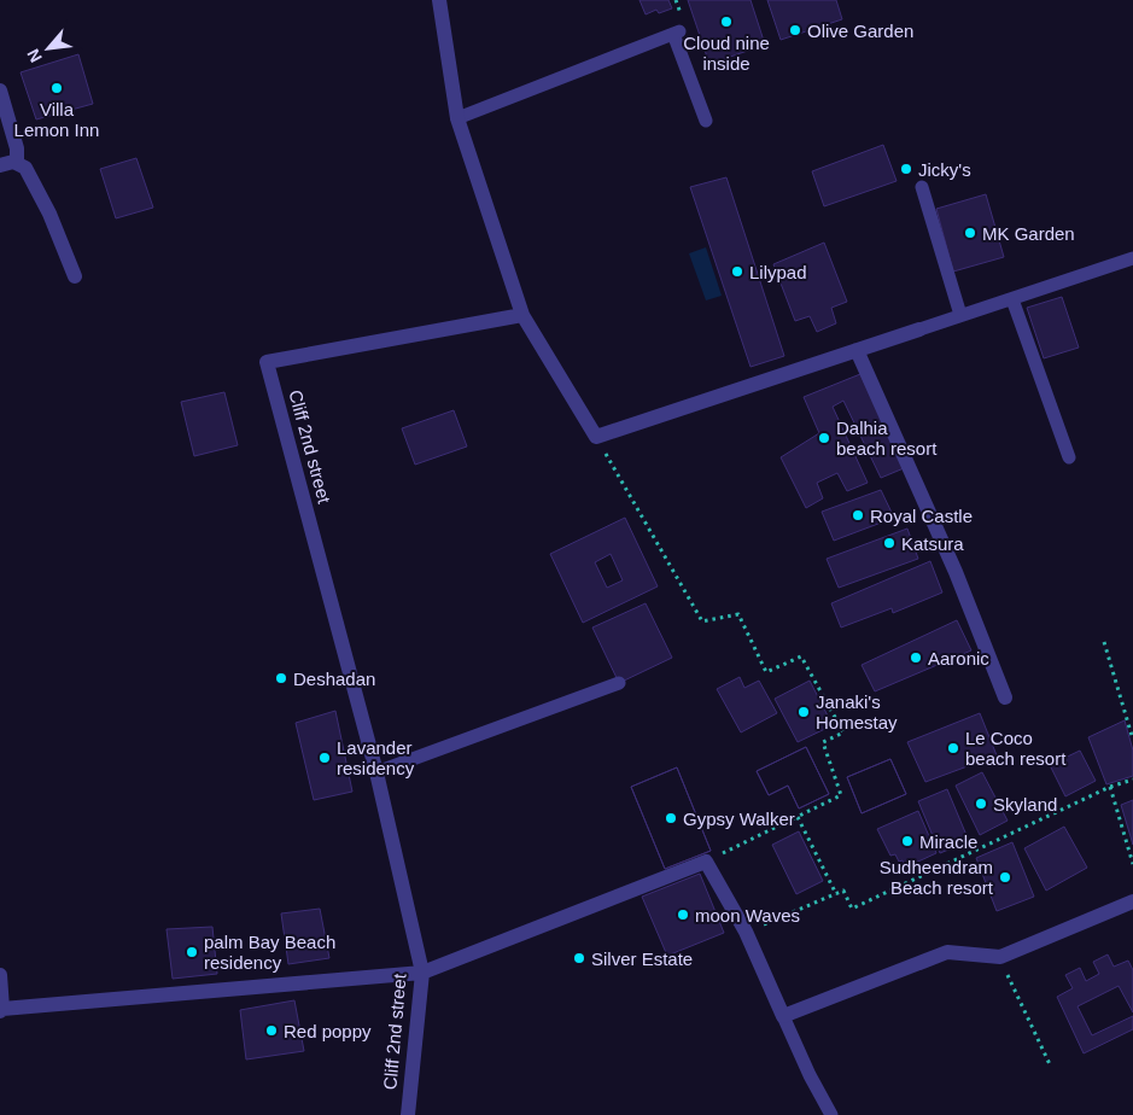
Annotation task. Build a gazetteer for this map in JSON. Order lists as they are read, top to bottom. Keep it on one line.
{"streets":{"street":["Cliff 2nd street"]},"places":["Cloud nine inside","Olive Garden","Villa Lemon Inn","Jicky's","MK Garden","Lilypad","Dalhia beach resort","Royal Castle","Katsura","Aaronic","Deshadan","Janaki's Homestay","Le Coco beach resort","Lavander residency","Skyland","Gypsy Walker","Miracle","Sudheendram Beach resort","moon Waves","palm Bay Beach residency","Silver Estate","Red poppy"],"north":"bottom left"}
